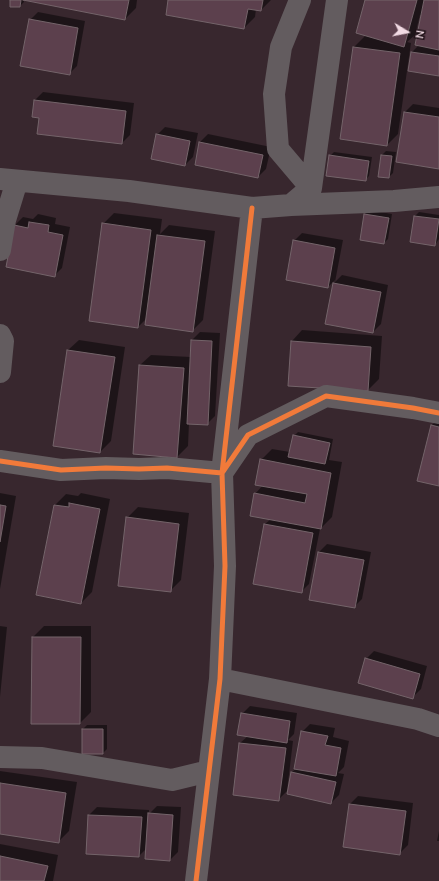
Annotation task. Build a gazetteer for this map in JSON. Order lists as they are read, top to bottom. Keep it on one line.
{"north":"right"}
